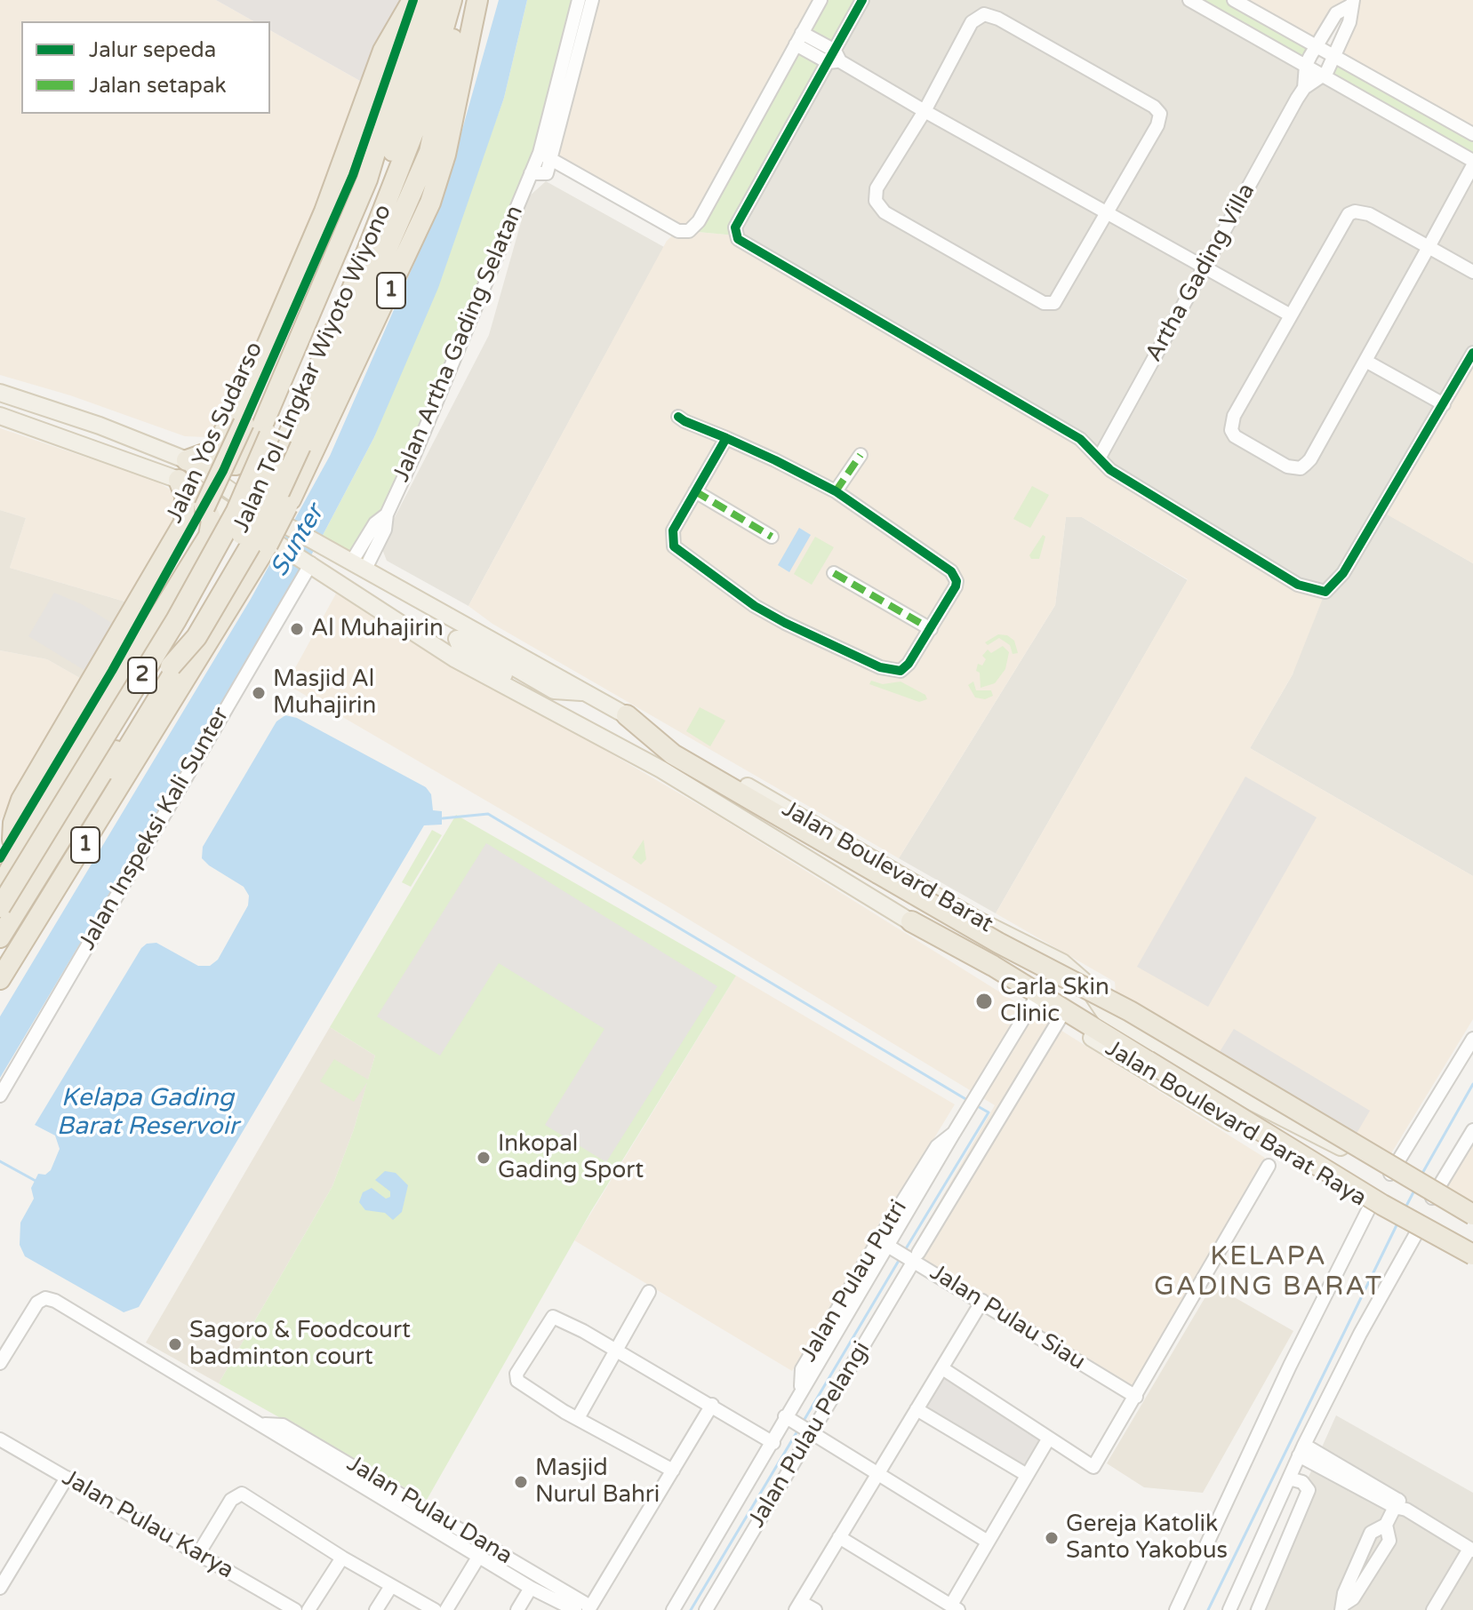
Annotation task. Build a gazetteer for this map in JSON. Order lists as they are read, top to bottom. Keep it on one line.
{"streets":{"highway":["1","Jalan Tol Lingkar Wiyoto Wiyono","Jalan Yos Sudarso","2"],"main road":["Jalan Boulevard Barat","Jalan Boulevard Barat Raya"],"street":["Artha Gading Villa","Jalan Artha Gading Selatan","Jalan Inspeksi Kali Sunter","Jalan Pulau Putri","Jalan Pulau Siau","Jalan Pulau Pelangi","Jalan Pulau Dana","Jalan Pulau Karya"]},"crossings":[["Jalan Artha Gading Selatan","Jalan Boulevard Barat"],["Jalan Boulevard Barat Raya","Jalan Pulau Putri"],["Jalan Boulevard Barat Raya","Jalan Pulau Pelangi"],["Jalan Pulau Putri","Jalan Pulau Siau"],["Jalan Pulau Siau","Jalan Pulau Pelangi"]],"districts":["KELAPA GADING BARAT"],"water":["Sunter","Kelapa Gading Barat Reservoir"],"places":["Al Muhajirin","Masjid Al Muhajirin","Carla Skin Clinic","Inkopal Gading Sport","Sagoro & Foodcourt badminton court","Masjid Nurul Bahri","Gereja Katolik Santo Yakobus"],"legend":["Jalur sepeda","Jalan setapak"]}
